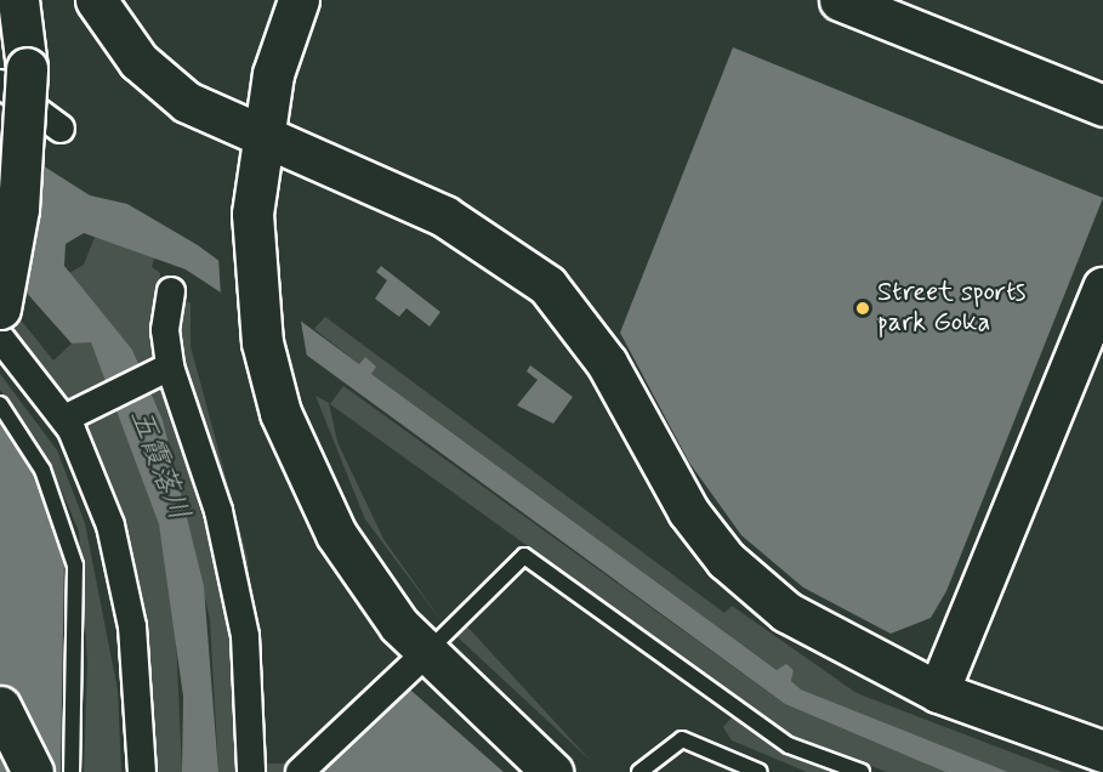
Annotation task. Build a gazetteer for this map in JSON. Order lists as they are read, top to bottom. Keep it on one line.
{"water":["五霞落川"],"places":["Street sports park Goka"]}
